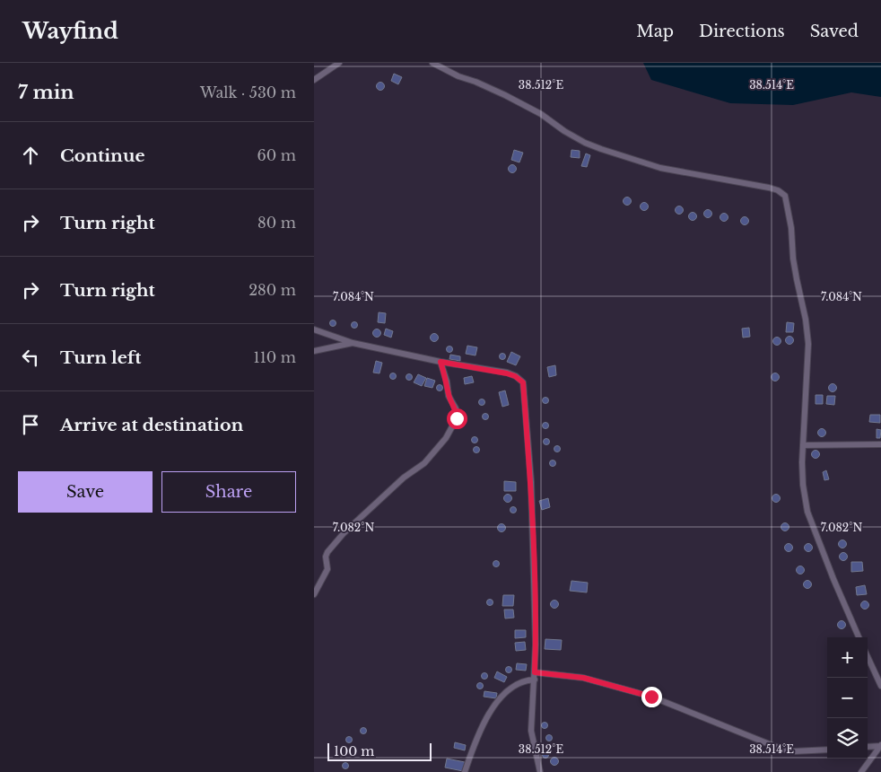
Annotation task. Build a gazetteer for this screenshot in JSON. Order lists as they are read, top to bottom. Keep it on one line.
{"scale_bar":"100 m","page":{"header":"Wayfind","nav":["Map","Directions","Saved"],"heading":["7 min","Walk · 530 m"],"list":[["Continue","60 m"],["Turn right","80 m"],["Turn right","280 m"],["Turn left","110 m"],"Arrive at destination"],"buttons":["Save","Share"],"map_buttons":["+","−"],"scale":"100 m"},"coordinates":["38.512°E","38.514°E","7.084°N","7.082°N"]}
